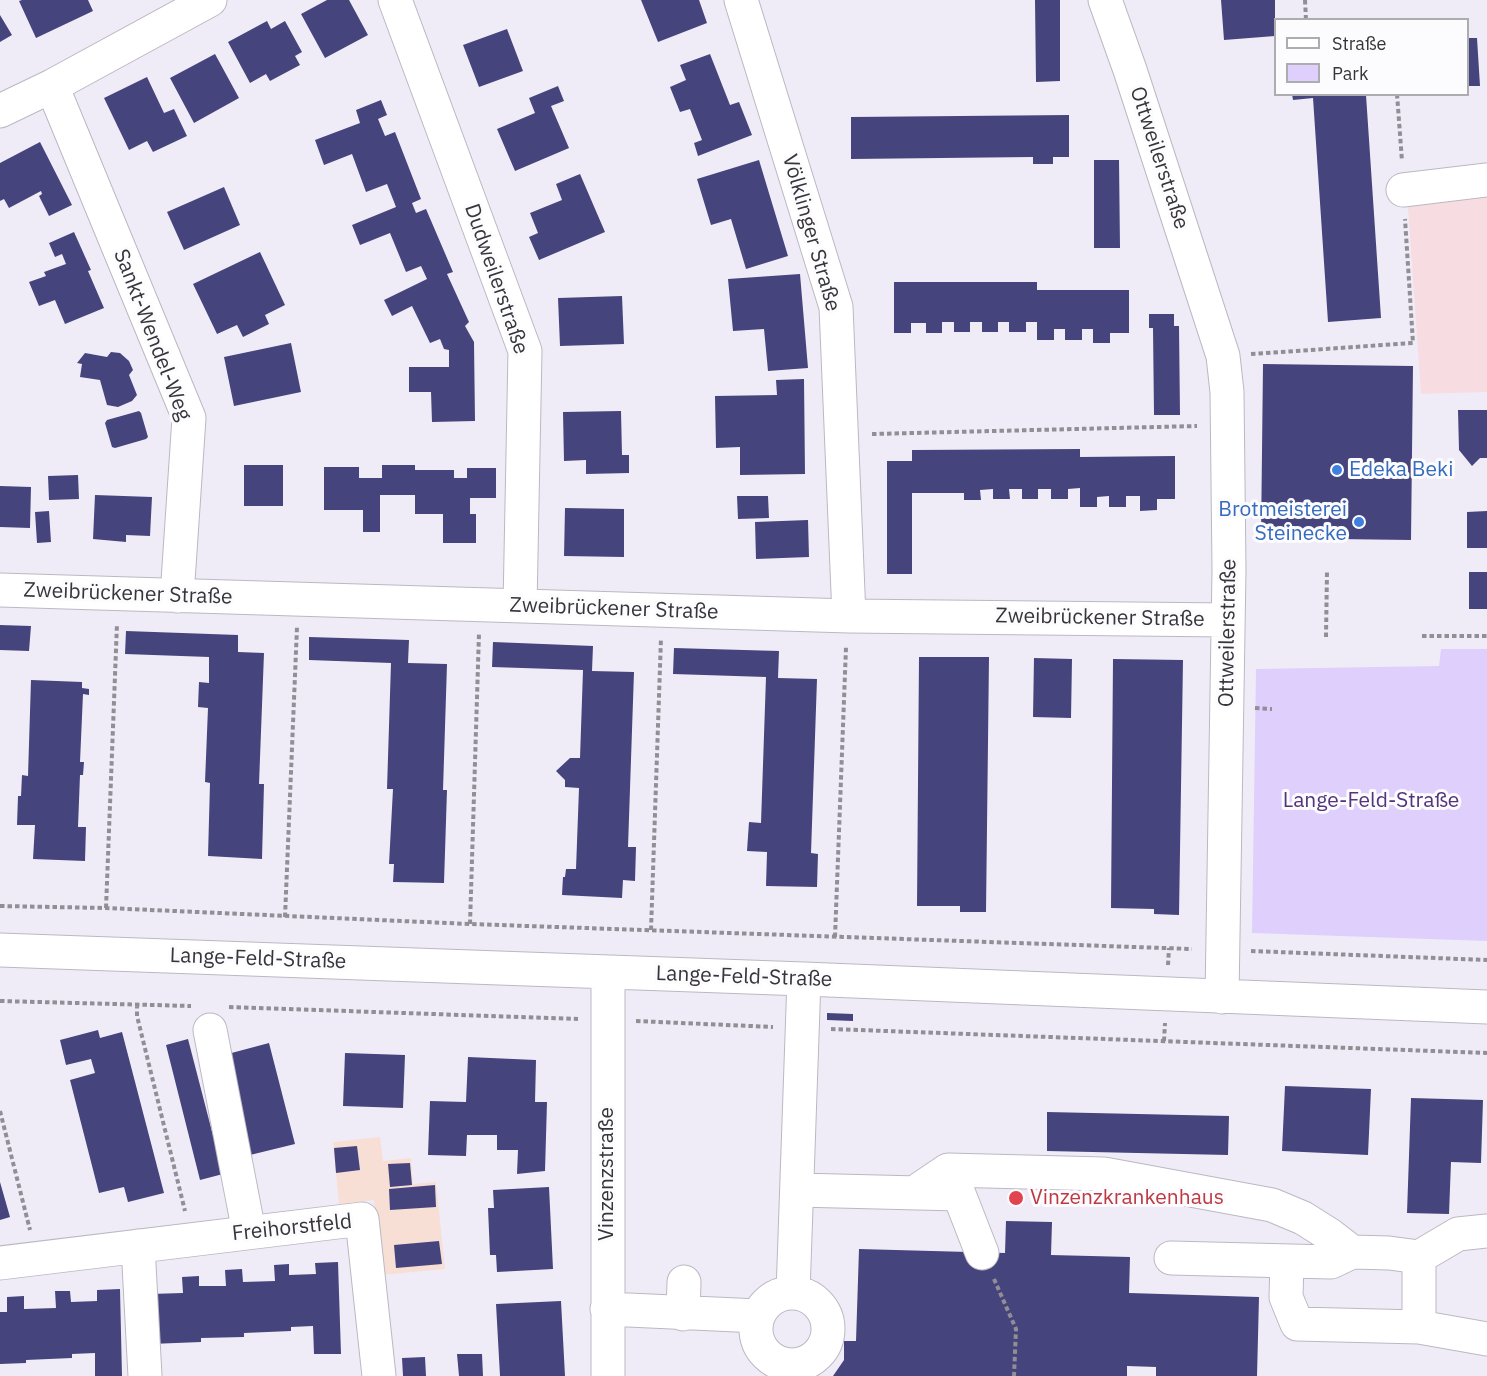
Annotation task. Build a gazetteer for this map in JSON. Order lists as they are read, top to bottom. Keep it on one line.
{"streets":{"street":["Ottweilerstraße","Völklinger Straße","Dudweilerstraße","Sankt-Wendel-Weg","Zweibrückener Straße","Lange-Feld-Straße","Vinzenzstraße","Freihorstfeld"]},"crossings":[["Ottweilerstraße","Zweibrückener Straße"],["Ottweilerstraße","Lange-Feld-Straße"],["Völklinger Straße","Zweibrückener Straße"],["Dudweilerstraße","Zweibrückener Straße"],["Sankt-Wendel-Weg","Zweibrückener Straße"],["Lange-Feld-Straße","Vinzenzstraße"]],"parks":["Lange-Feld-Straße"],"places":["Edeka Beki","Brotmeisterei Steinecke","Vinzenzkrankenhaus"],"legend":["Straße","Park"]}
